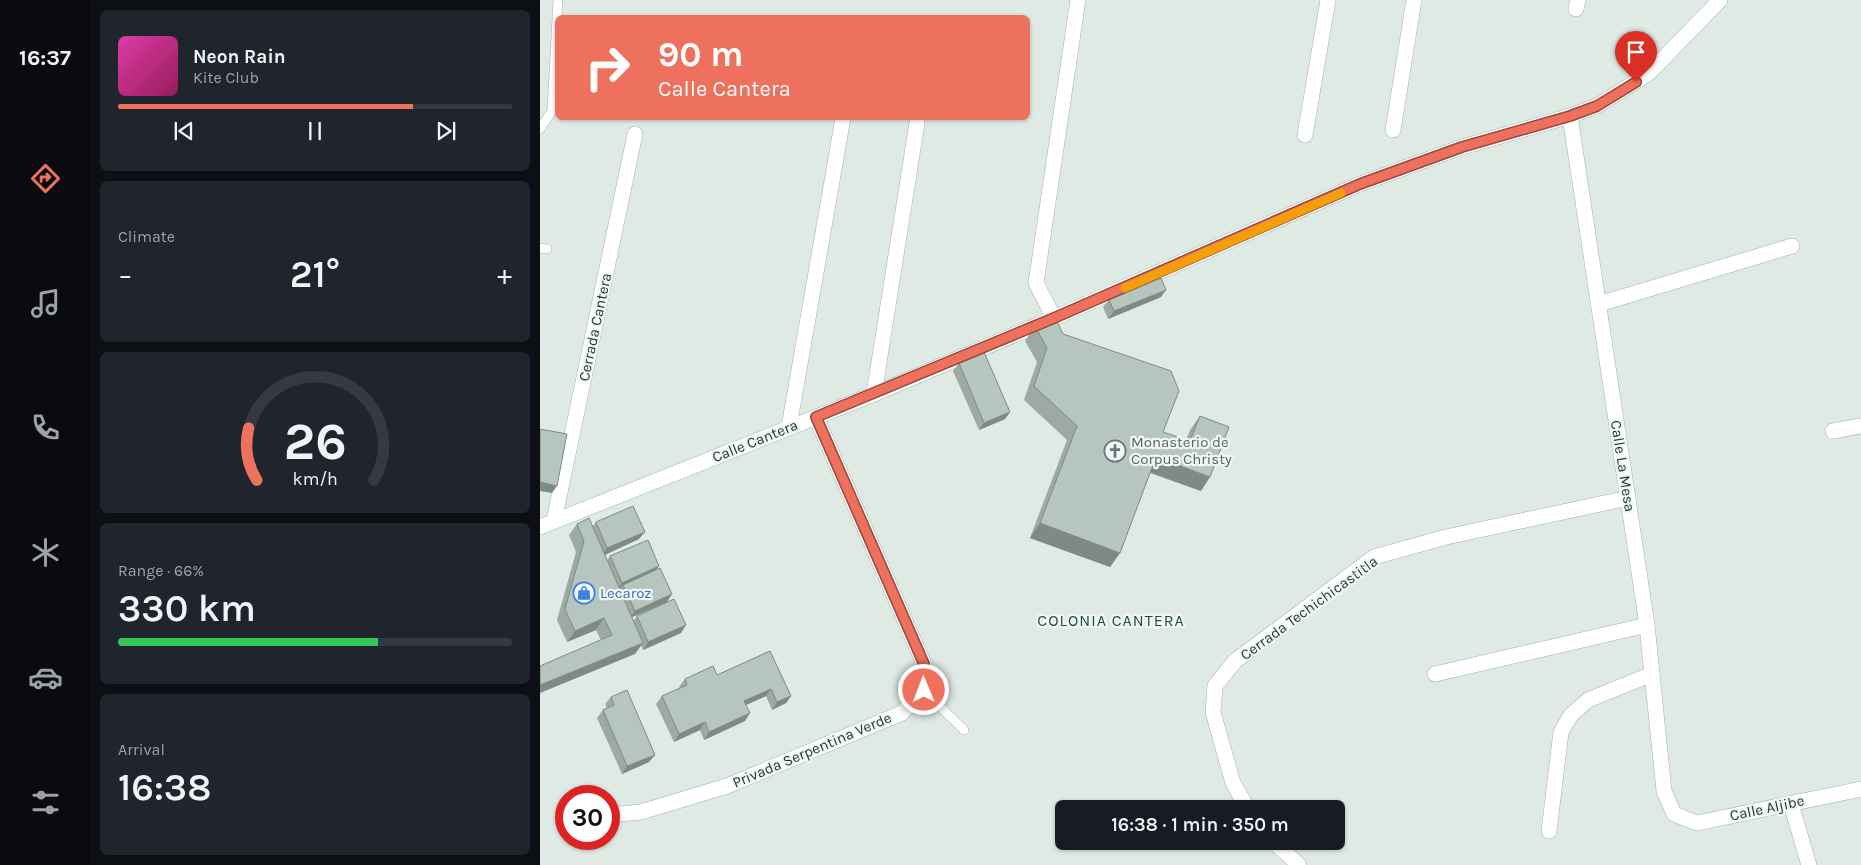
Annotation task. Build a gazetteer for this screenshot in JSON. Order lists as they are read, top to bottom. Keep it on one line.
{"streets":{"street":["Cerrada Cantera","Calle Cantera","Calle La Mesa","Cerrada Techichicastitla","Privada Serpentina Verde","Calle Aljibe"]},"crossings":[["Cerrada Cantera","Calle Cantera"],["Calle Cantera","Calle La Mesa"],["Calle La Mesa","Cerrada Techichicastitla"],["Calle La Mesa","Calle Aljibe"]],"districts":["COLONIA CANTERA"],"places":{"church":["Monasterio de Corpus Christy"],"shop":["Lecaroz"]},"page":{"tabs":"16:37","turn":["90 m","Calle Cantera"],"song":["Neon Rain","Kite Club"],"tile":["Climate",["Range · 66%","330 km"],["Arrival","16:38"]],"heat":["−","21°","+"],"limit":"30","trip":"16:38 · 1 min · 350 m","gauge":["26","km/h"]}}
